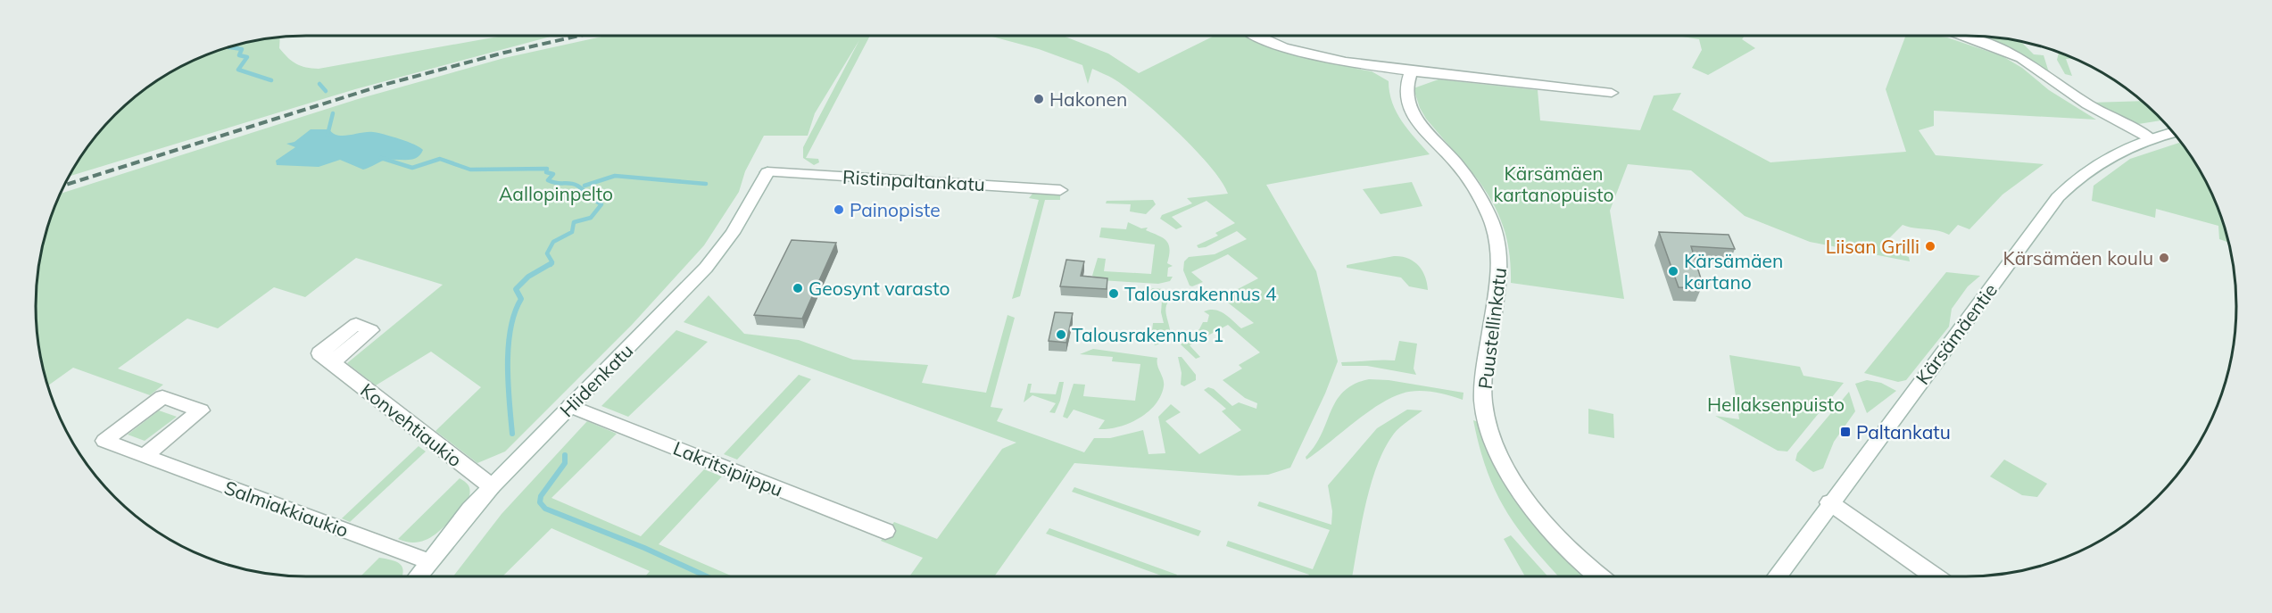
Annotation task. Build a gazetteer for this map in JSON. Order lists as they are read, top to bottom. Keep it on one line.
{"streets":{"street":["Ristinpaltankatu","Puustellinkatu","Kärsämäentie","Hiidenkatu","Konvehtiaukio","Lakritsipiippu","Salmiakkiaukio"]},"crossings":[["Ristinpaltankatu","Hiidenkatu"],["Hiidenkatu","Konvehtiaukio"],["Hiidenkatu","Lakritsipiippu"],["Hiidenkatu","Salmiakkiaukio"]],"parks":["Kärsämäen kartanopuisto","Aallopinpelto","Hellaksenpuisto"],"places":{"other":["Hakonen","Painopiste","Liisan Grilli","Kärsämäen koulu","Kärsämäen kartano","Geosynt varasto","Talousrakennus 4","Talousrakennus 1"],"transit":["Paltankatu"]}}
